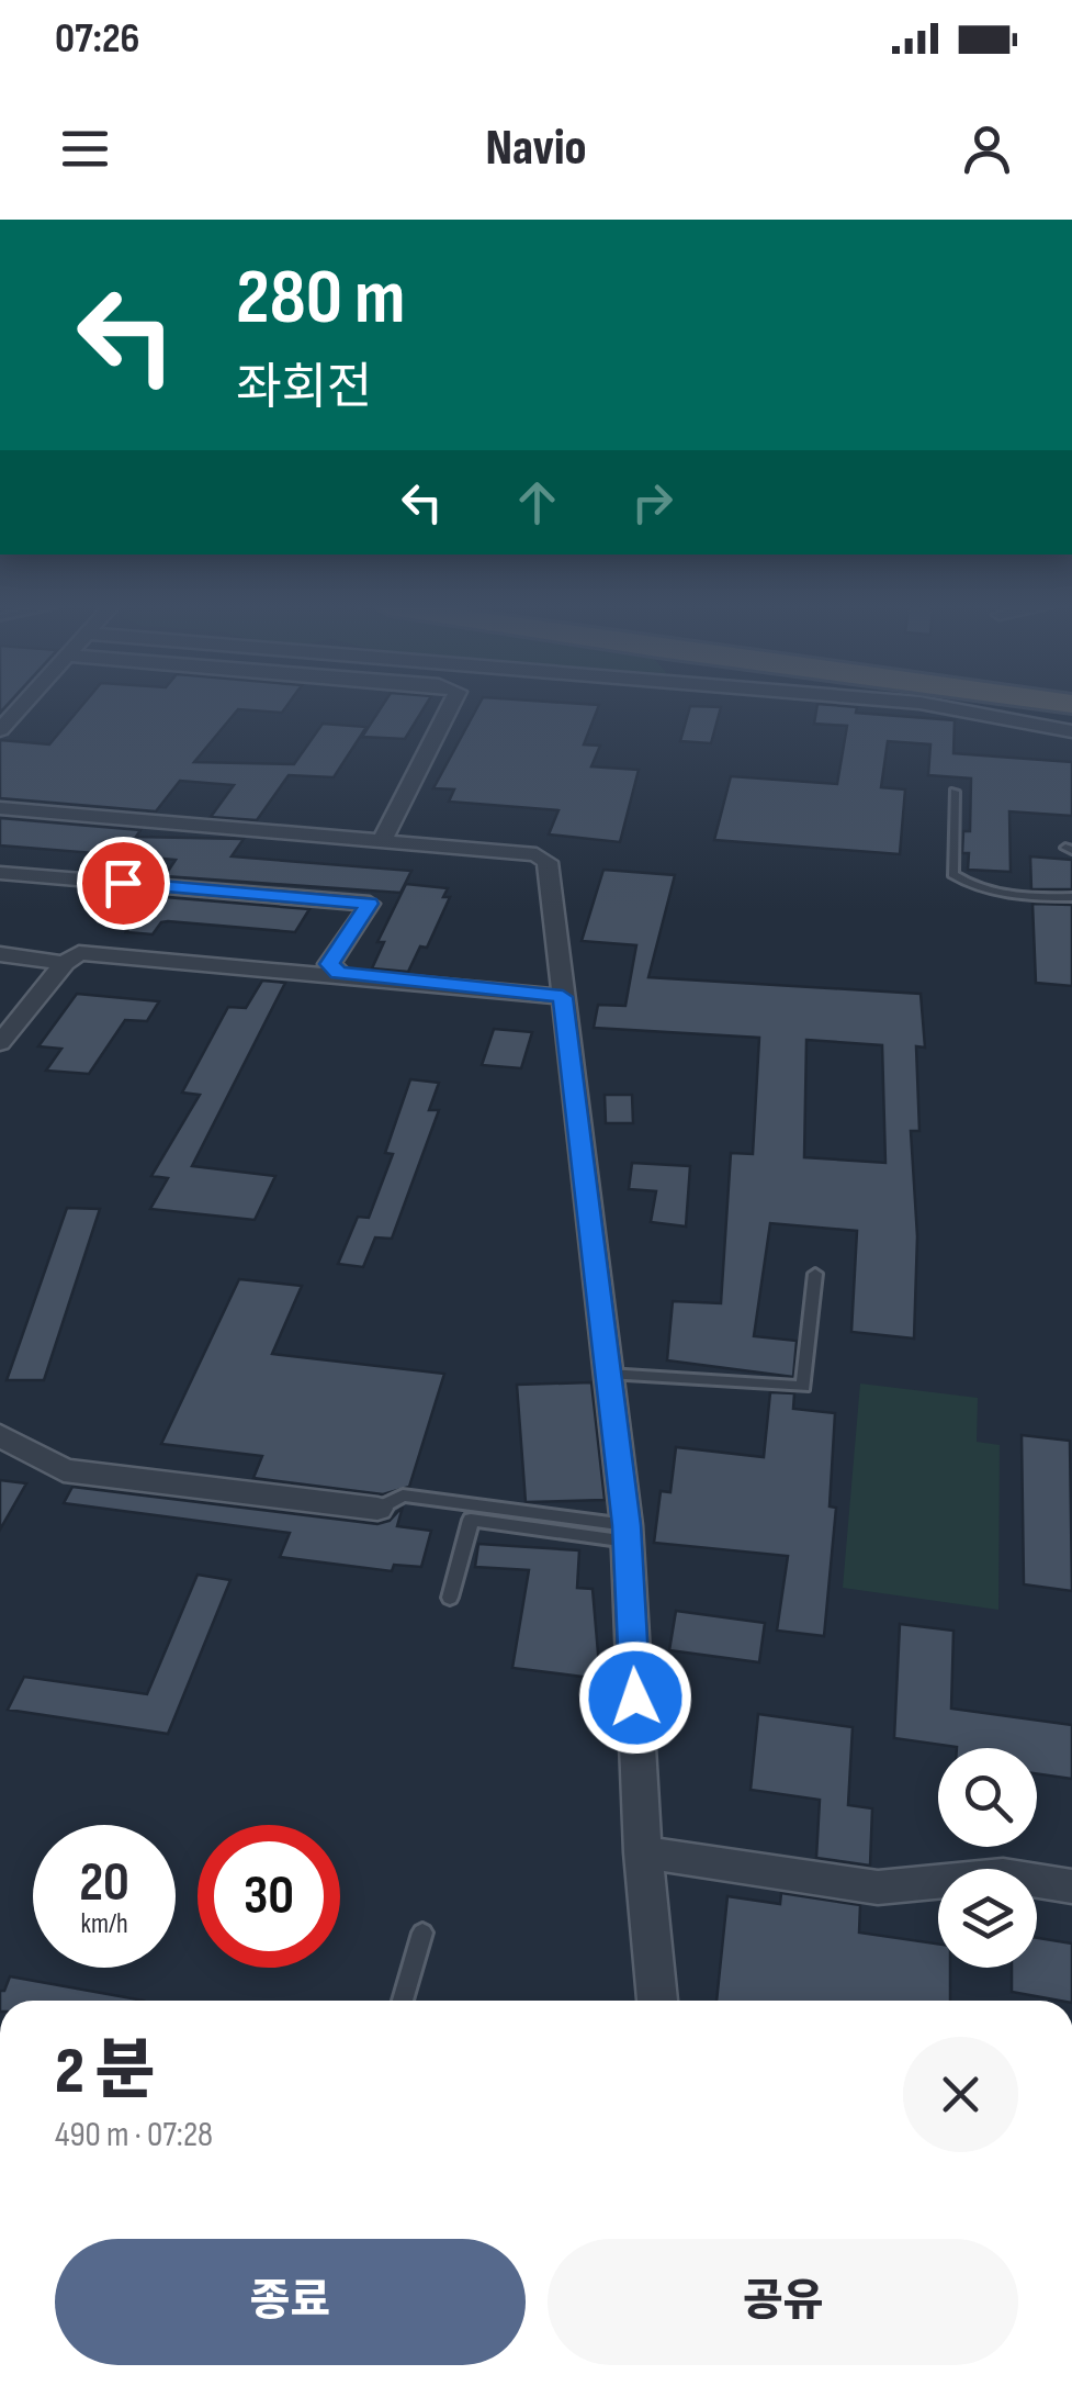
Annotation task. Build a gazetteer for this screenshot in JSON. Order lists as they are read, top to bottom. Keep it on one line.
{"page":{"status":"07:26","header":"Navio","turn":["280 m","좌회전"],"speed":"20 km/h","limit":"30","heading":["2 분","490 m · 07:28"],"buttons":["종료","공유"]}}
